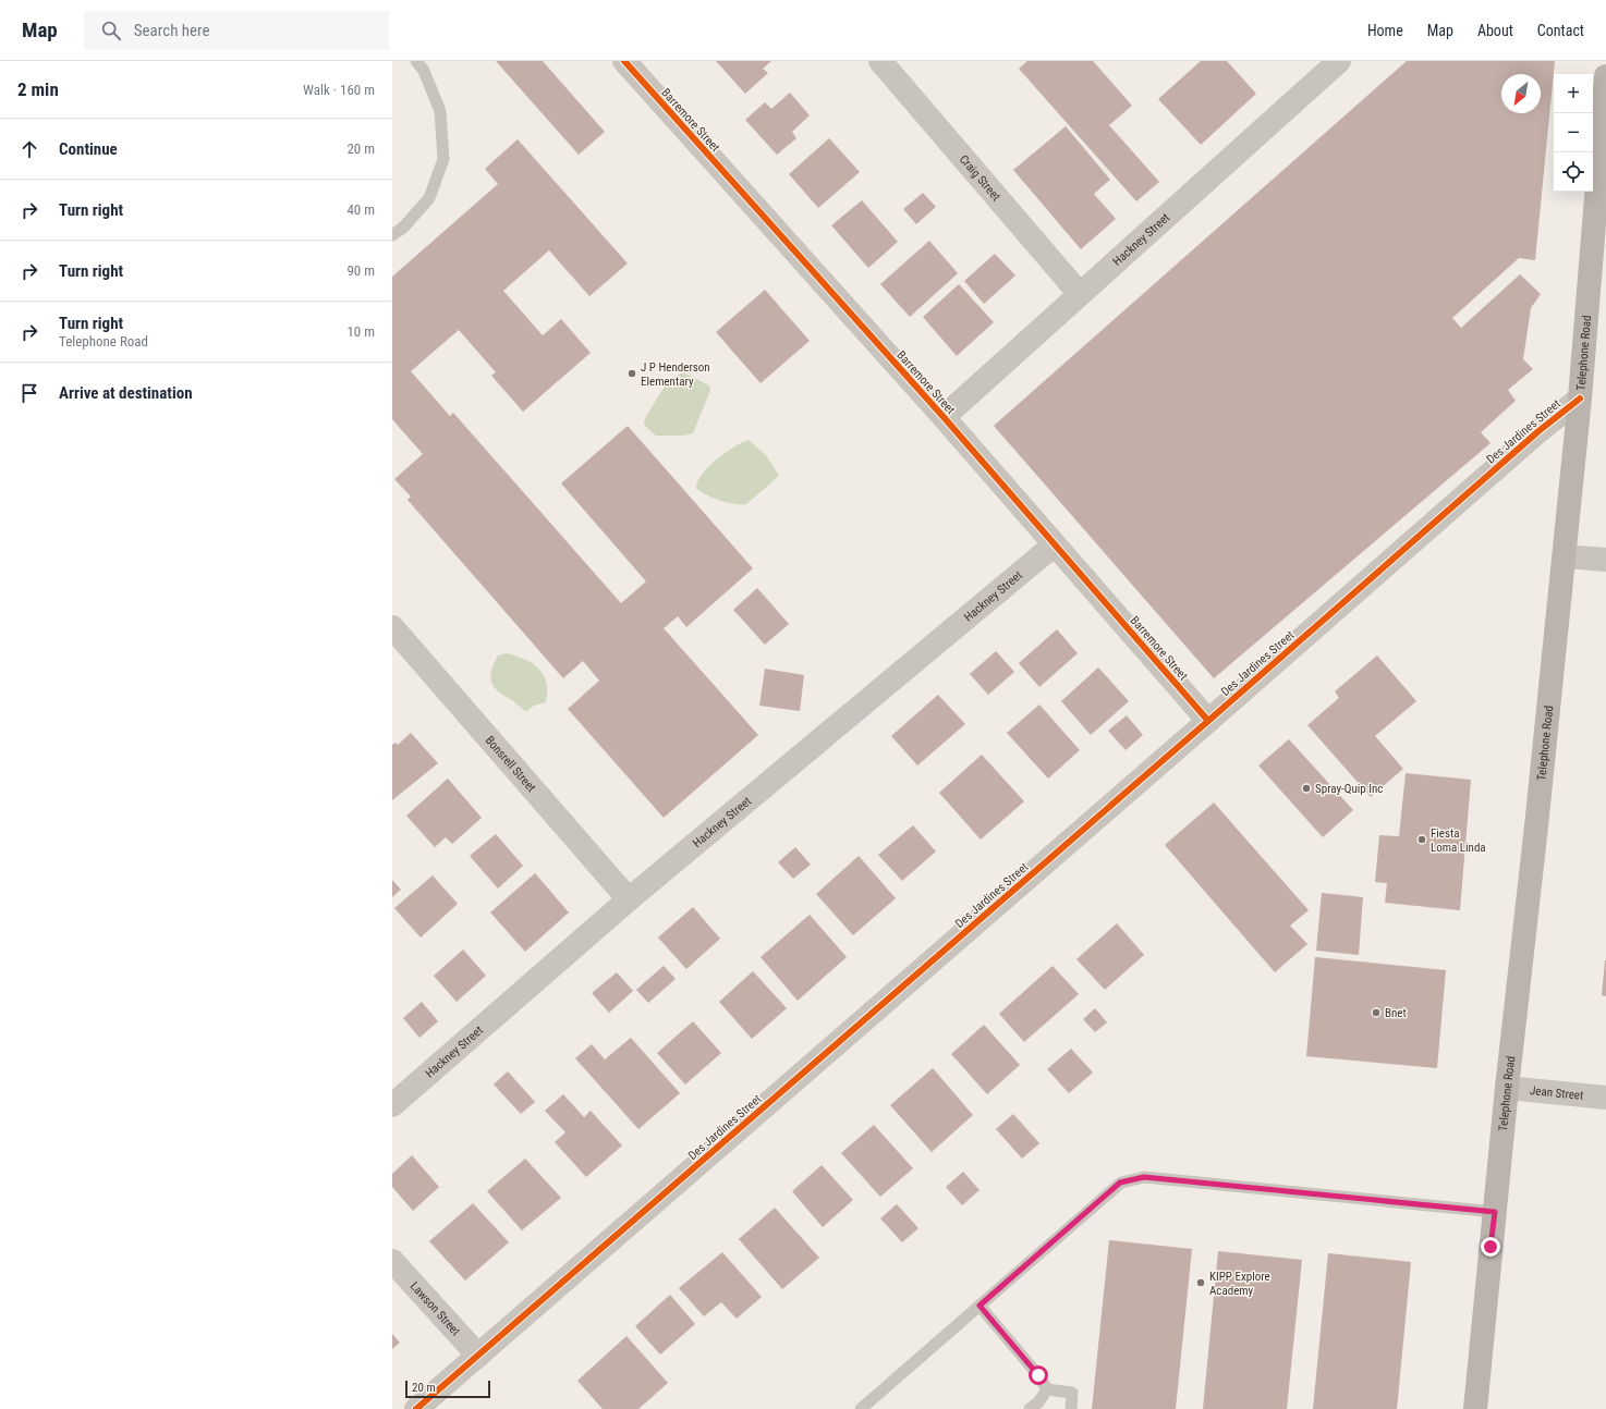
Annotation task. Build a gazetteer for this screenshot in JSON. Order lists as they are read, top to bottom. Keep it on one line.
{"streets":{"main road":["Telephone Road"],"street":["Barremore Street","Craig Street","Hackney Street","Des Jardines Street","Bonsrell Street","Jean Street","Lawson Street"]},"crossings":[["Barremore Street","Hackney Street"],["Barremore Street","Des Jardines Street"],["Craig Street","Hackney Street"],["Hackney Street","Bonsrell Street"],["Telephone Road","Des Jardines Street"],["Telephone Road","Jean Street"],["Des Jardines Street","Lawson Street"]],"places":["J P Henderson Elementary","Spray-Quip Inc","Fiesta Loma Linda","Bnet","KIPP Explore Academy"],"scale_bar":"20 m","north":"bottom left","page":{"header":"Map","search":"Search here","nav":["Home","Map","About","Contact"],"heading":["2 min","Walk · 160 m"],"map_buttons":["+","−"],"list":[["Continue","20 m"],["Turn right","40 m"],["Turn right","90 m"],["Turn right","Telephone Road","10 m"],"Arrive at destination"],"scale":"20 m"}}
